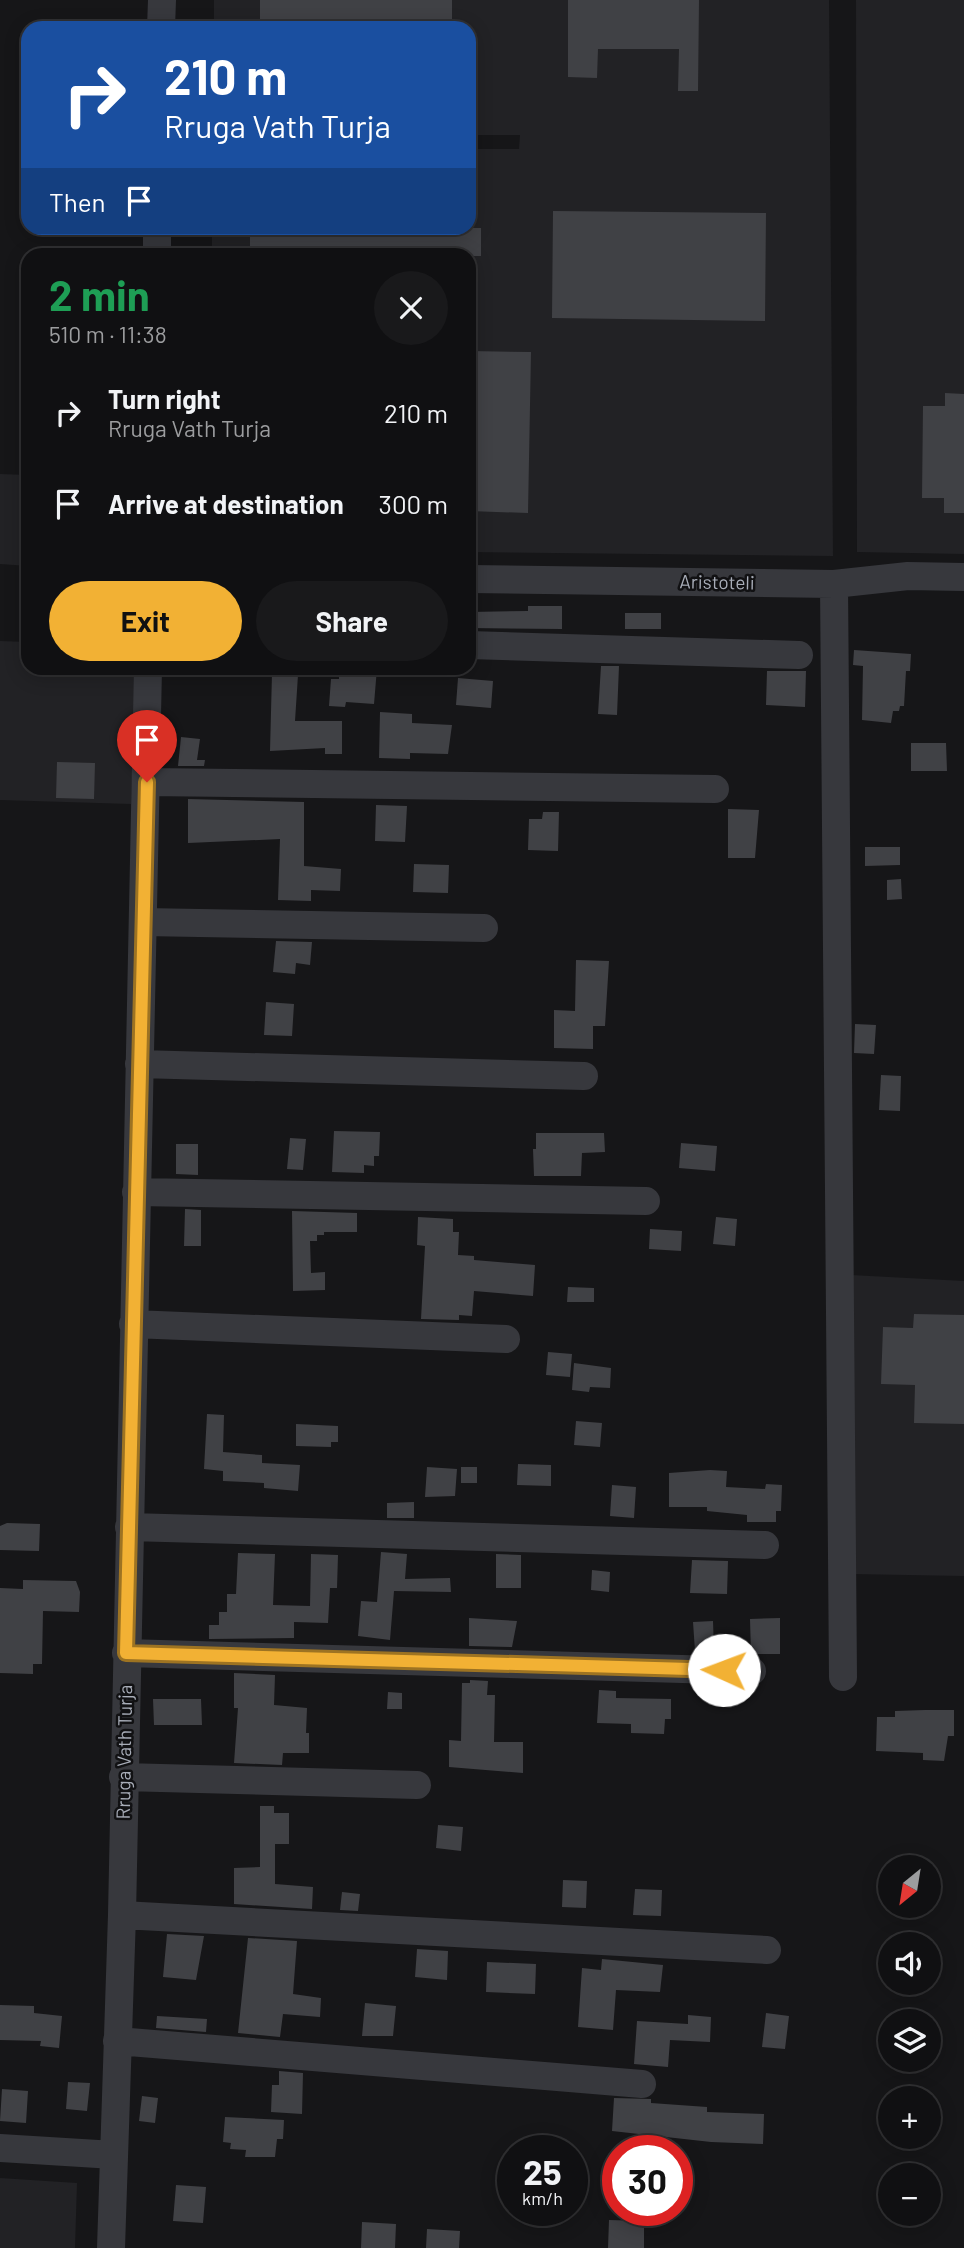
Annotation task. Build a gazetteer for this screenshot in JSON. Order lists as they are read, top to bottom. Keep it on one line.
{"streets":{"street":["Aristoteli","Rruga Vath Turja"]},"north":"bottom left","page":{"turn":["210 m","Rruga Vath Turja"],"then":"Then","heading":["2 min","510 m · 11:38"],"list":[{"name":"Turn right","note":"Rruga Vath Turja","value":"210 m"},{"name":"Arrive at destination","value":"300 m"}],"buttons":["Exit","Share"],"map_buttons":["+","−"],"speed":"25 km/h","limit":"30"}}
